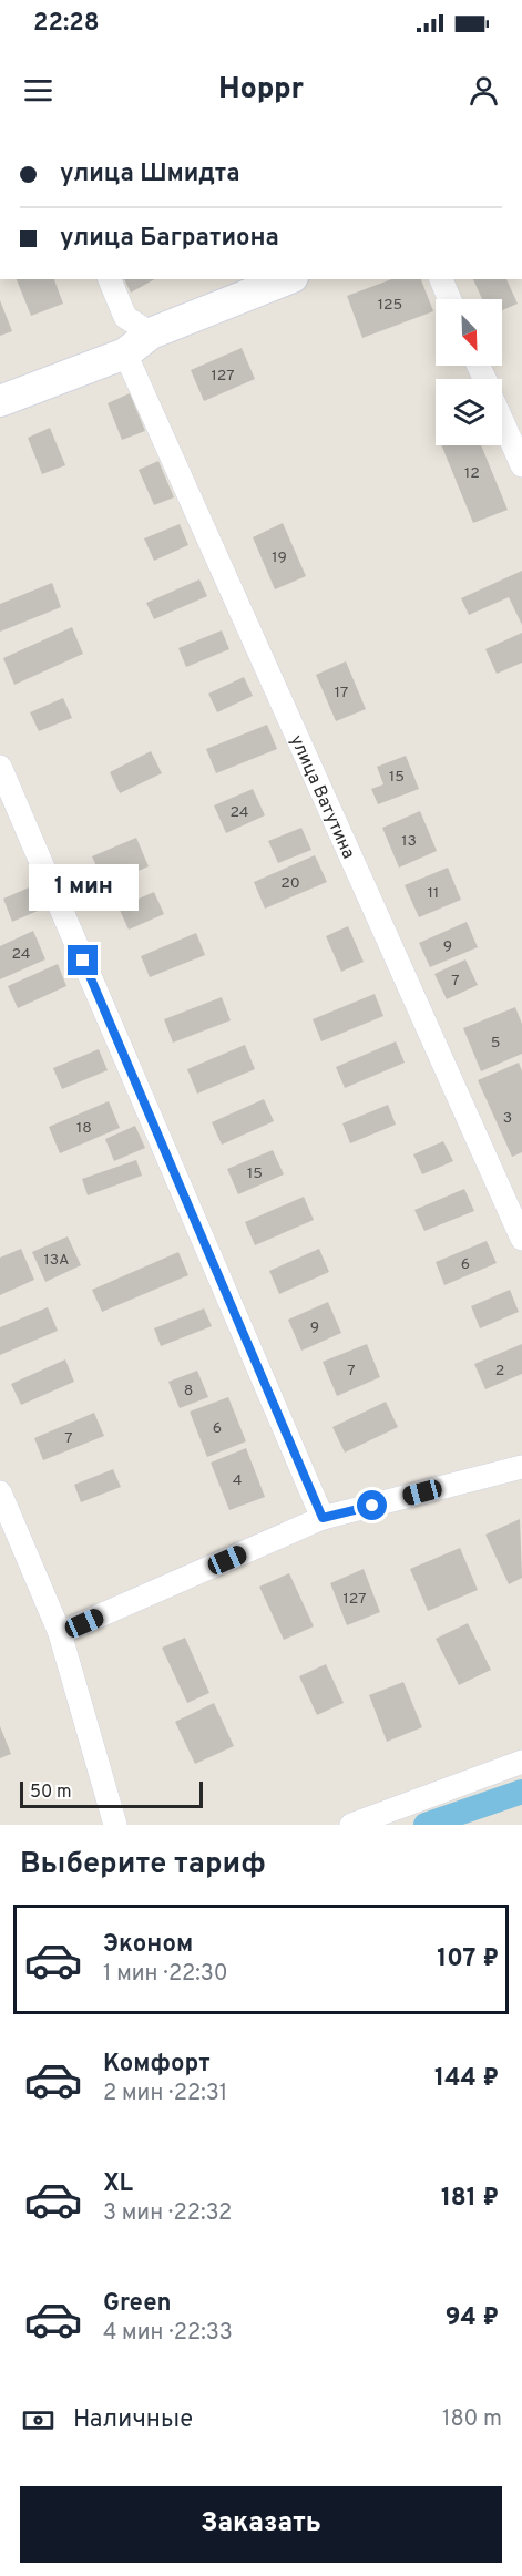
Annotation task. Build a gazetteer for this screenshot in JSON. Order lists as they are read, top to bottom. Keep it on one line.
{"streets":{"street":["улица Ватутина"]},"house_numbers":["125","127","12","19","17","15","24","13","20","11","9","24","7","5","3","18","15","13А","6","9","7","2","8","6","7","4","127"],"scale_bar":"50 m","north":"bottom right","page":{"status":"22:28","header":"Hoppr","banner":["улица Шмидта","улица Багратиона"],"bubble":"1 мин","scale":"50 m","heading":"Выберите тариф","list":[{"name":"Эконом","note":"1 мин · 22:30","value":"107 ₽"},{"name":"Комфорт","note":"2 мин · 22:31","value":"144 ₽"},{"name":"XL","note":"3 мин · 22:32","value":"181 ₽"},{"name":"Green","note":"4 мин · 22:33","value":"94 ₽"}],"pay":["Наличные","180 m"],"buttons":"Заказать"}}
